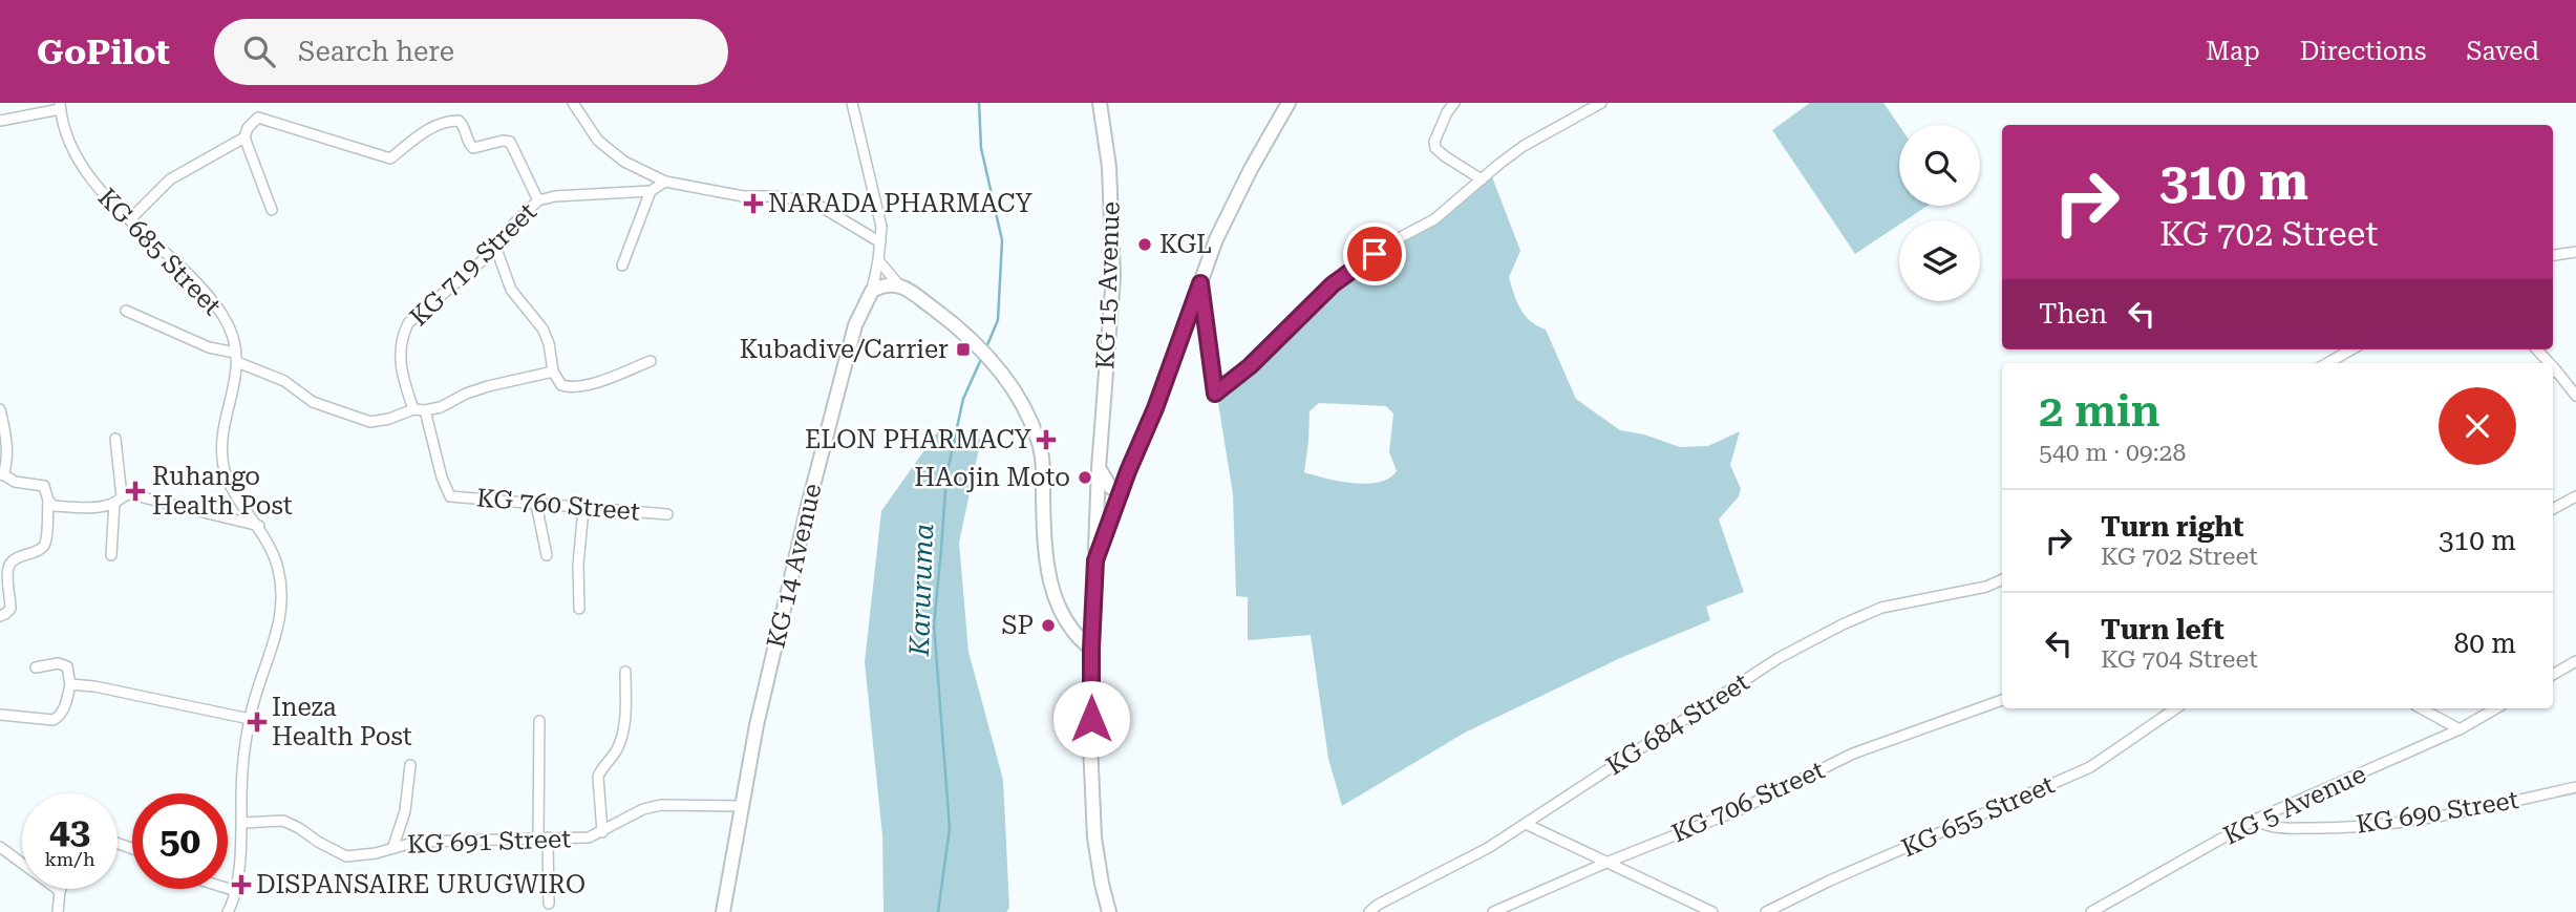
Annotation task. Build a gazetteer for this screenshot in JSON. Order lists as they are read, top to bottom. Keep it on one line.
{"streets":{"main road":["KG 15 Avenue","KG 14 Avenue"],"street":["KG 685 Street","KG 719 Street","KG 760 Street","KG 684 Street","KG 706 Street","KG 5 Avenue","KG 690 Street","KG 655 Street","KG 691 Street"]},"crossings":[["KG 685 Street","KG 691 Street"],["KG 14 Avenue","KG 691 Street"],["KG 5 Avenue","KG 690 Street"]],"water":["Karuruma"],"places":{"health":["NARADA PHARMACY","ELON PHARMACY","Ruhango Health Post","Ineza Health Post","DISPANSAIRE URUGWIRO"],"other":["KGL","HAojin Moto","SP"],"transit":["Kubadive/Carrier"]},"page":{"header":"GoPilot","search":"Search here","nav":["Map","Directions","Saved"],"turn":["310 m","KG 702 Street"],"then":"Then","heading":["2 min","540 m · 09:28"],"list":[{"name":"Turn right","note":"KG 702 Street","value":"310 m"},{"name":"Turn left","note":"KG 704 Street","value":"80 m"}],"speed":"43 km/h","limit":"50"}}
